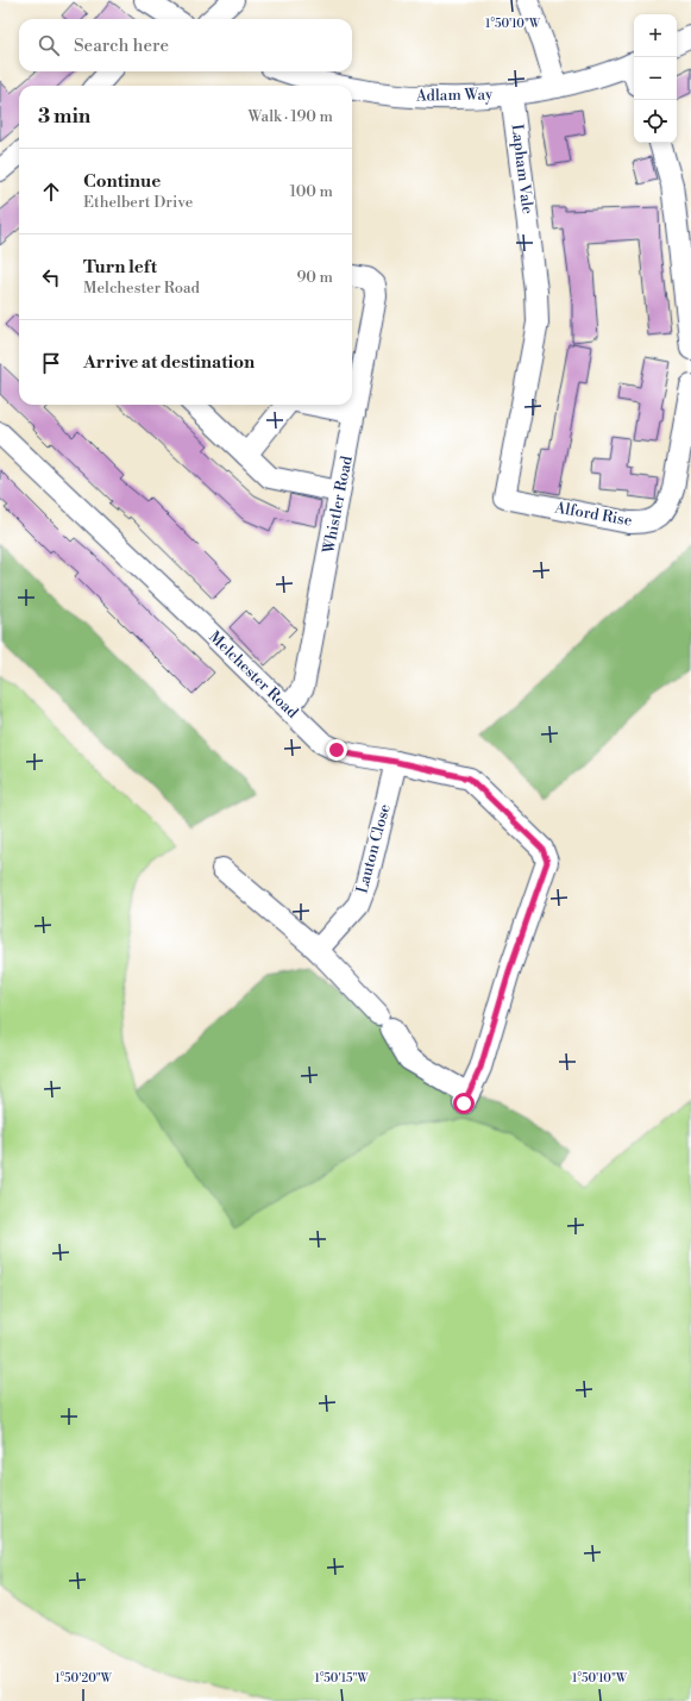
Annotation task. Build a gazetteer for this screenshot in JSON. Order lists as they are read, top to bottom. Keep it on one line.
{"streets":{"street":["Adlam Way","Lapham Vale","Whistler Road","Alford Rise","Melchester Road","Lauton Close"]},"crossings":[["Adlam Way","Lapham Vale"],["Lapham Vale","Alford Rise"],["Whistler Road","Melchester Road"],["Melchester Road","Lauton Close"]],"page":{"map_buttons":["+","−"],"search":"Search here","heading":["3 min","Walk · 190 m"],"list":[["Continue","Ethelbert Drive","100 m"],["Turn left","Melchester Road","90 m"],"Arrive at destination"]},"coordinates":["1°50'10\"W","1°50'20\"W","1°50'15\"W"]}
